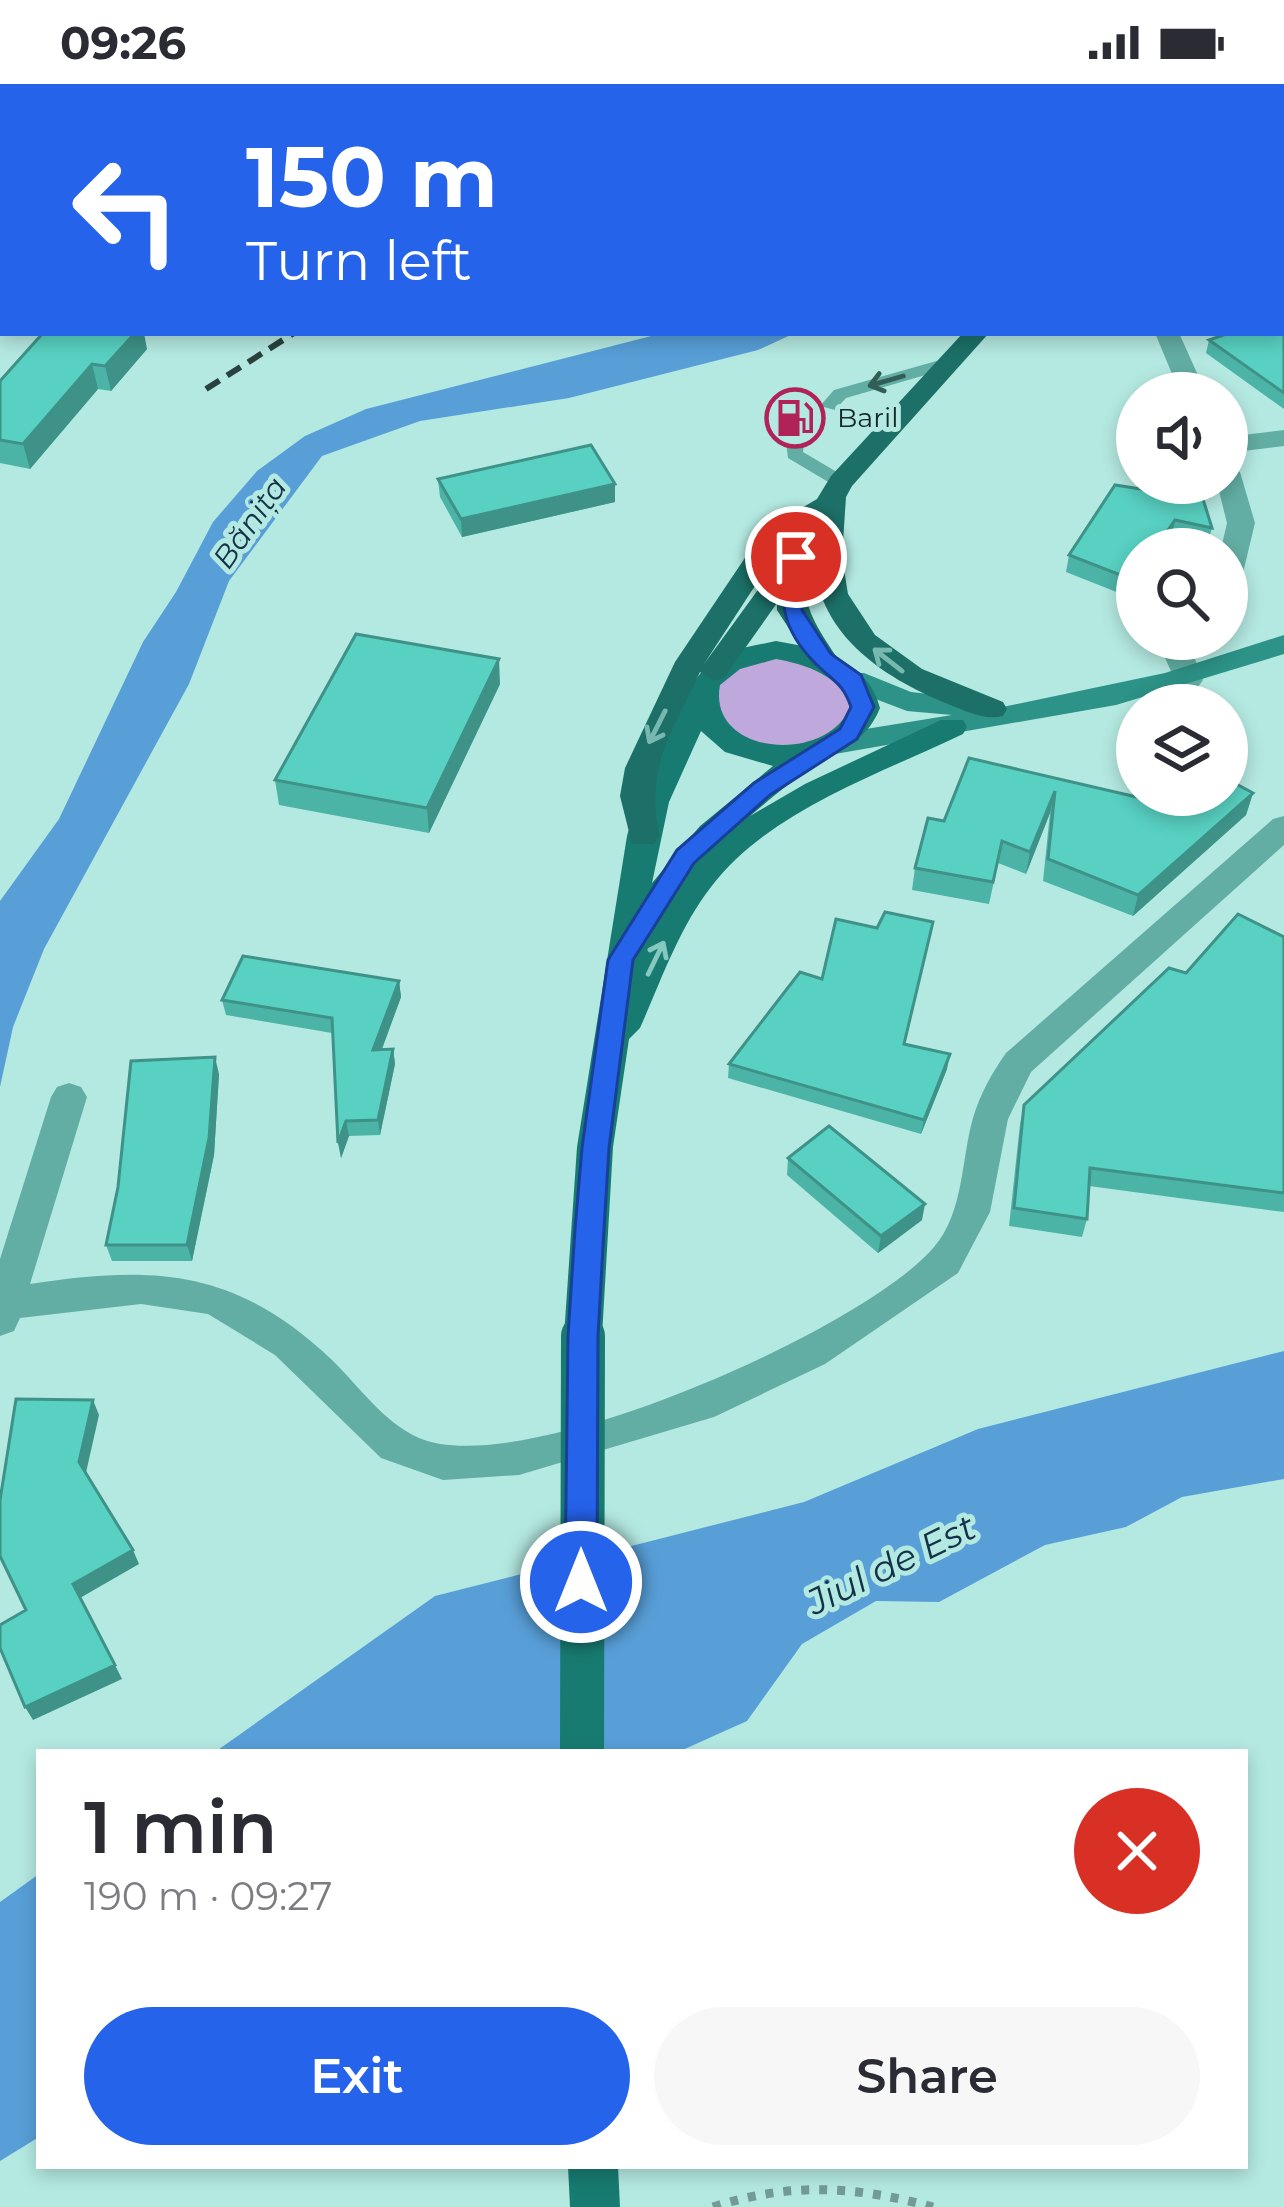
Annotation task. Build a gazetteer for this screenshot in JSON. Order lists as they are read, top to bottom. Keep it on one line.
{"water":["Bănița","Jiul de Est"],"places":{"fuel station":["Baril"]},"page":{"status":"09:26","turn":["150 m","Turn left"],"heading":["1 min","190 m · 09:27"],"buttons":["Exit","Share"]}}
